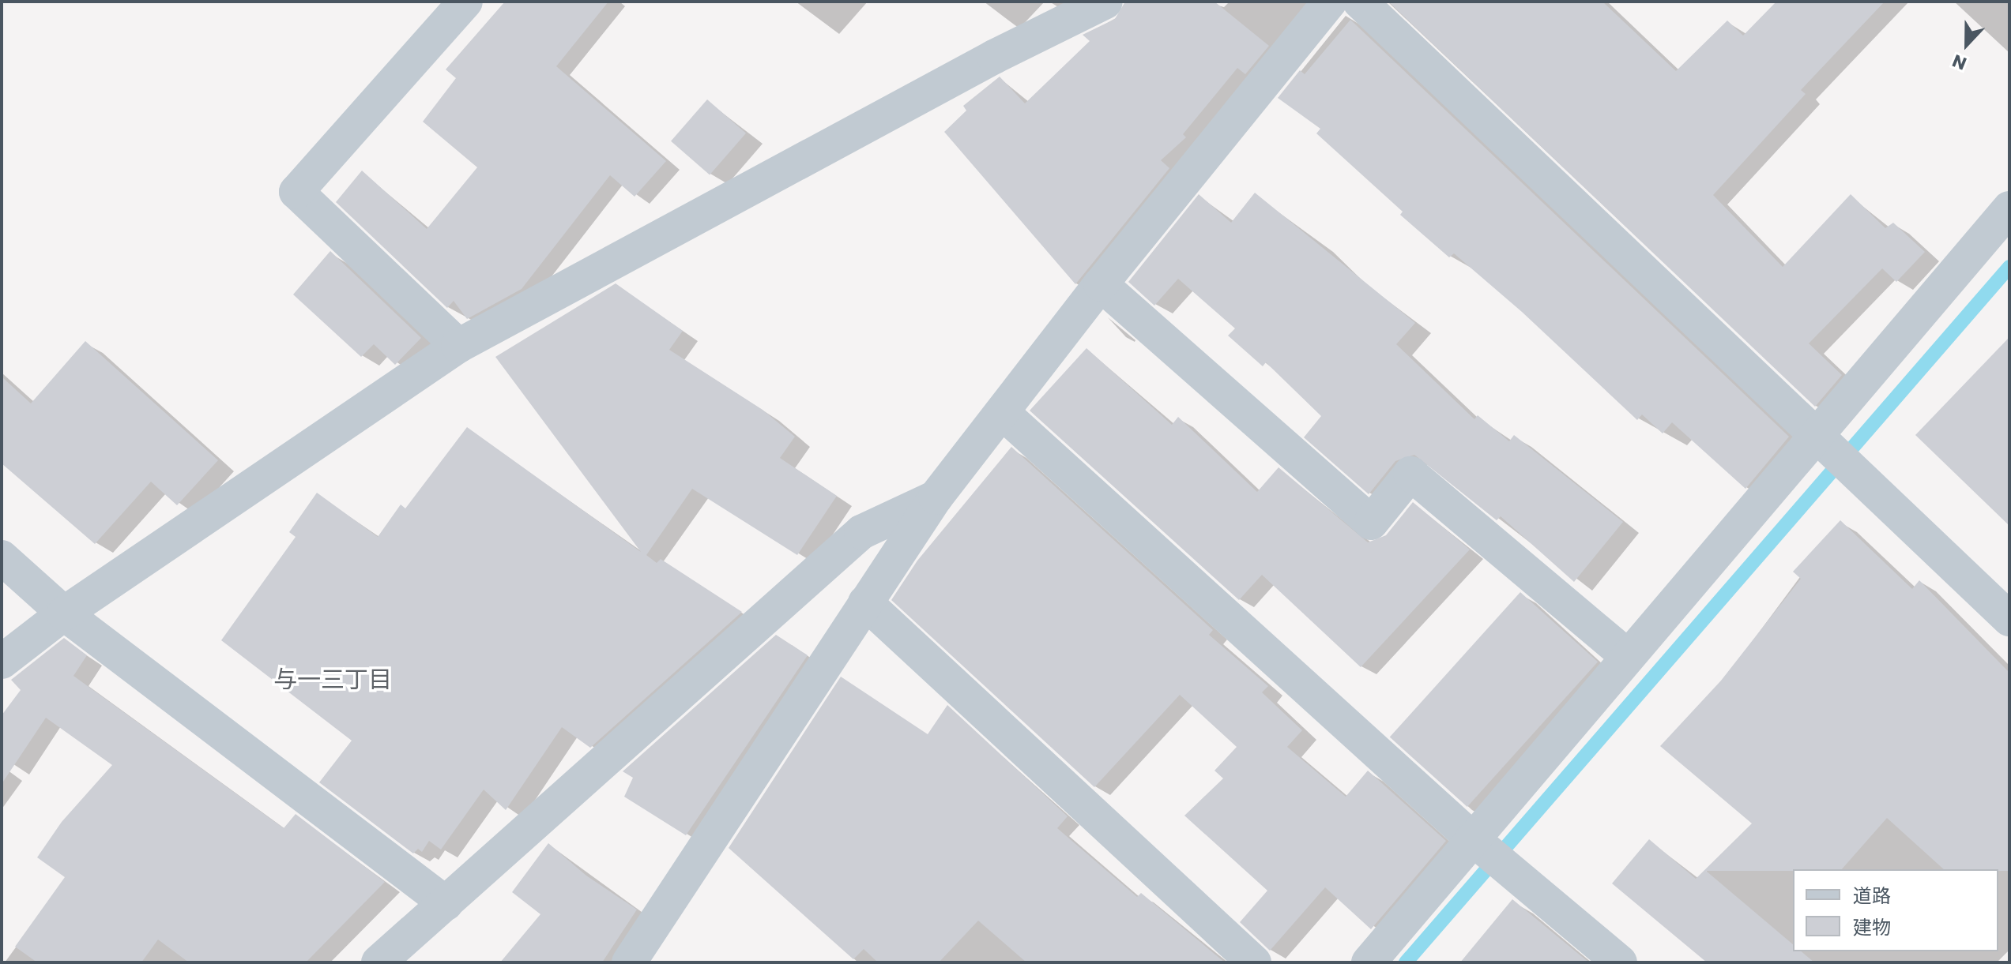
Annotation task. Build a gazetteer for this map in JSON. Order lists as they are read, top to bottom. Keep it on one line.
{"districts":["与一三丁目"],"legend":["道路","建物"],"north":"bottom"}
